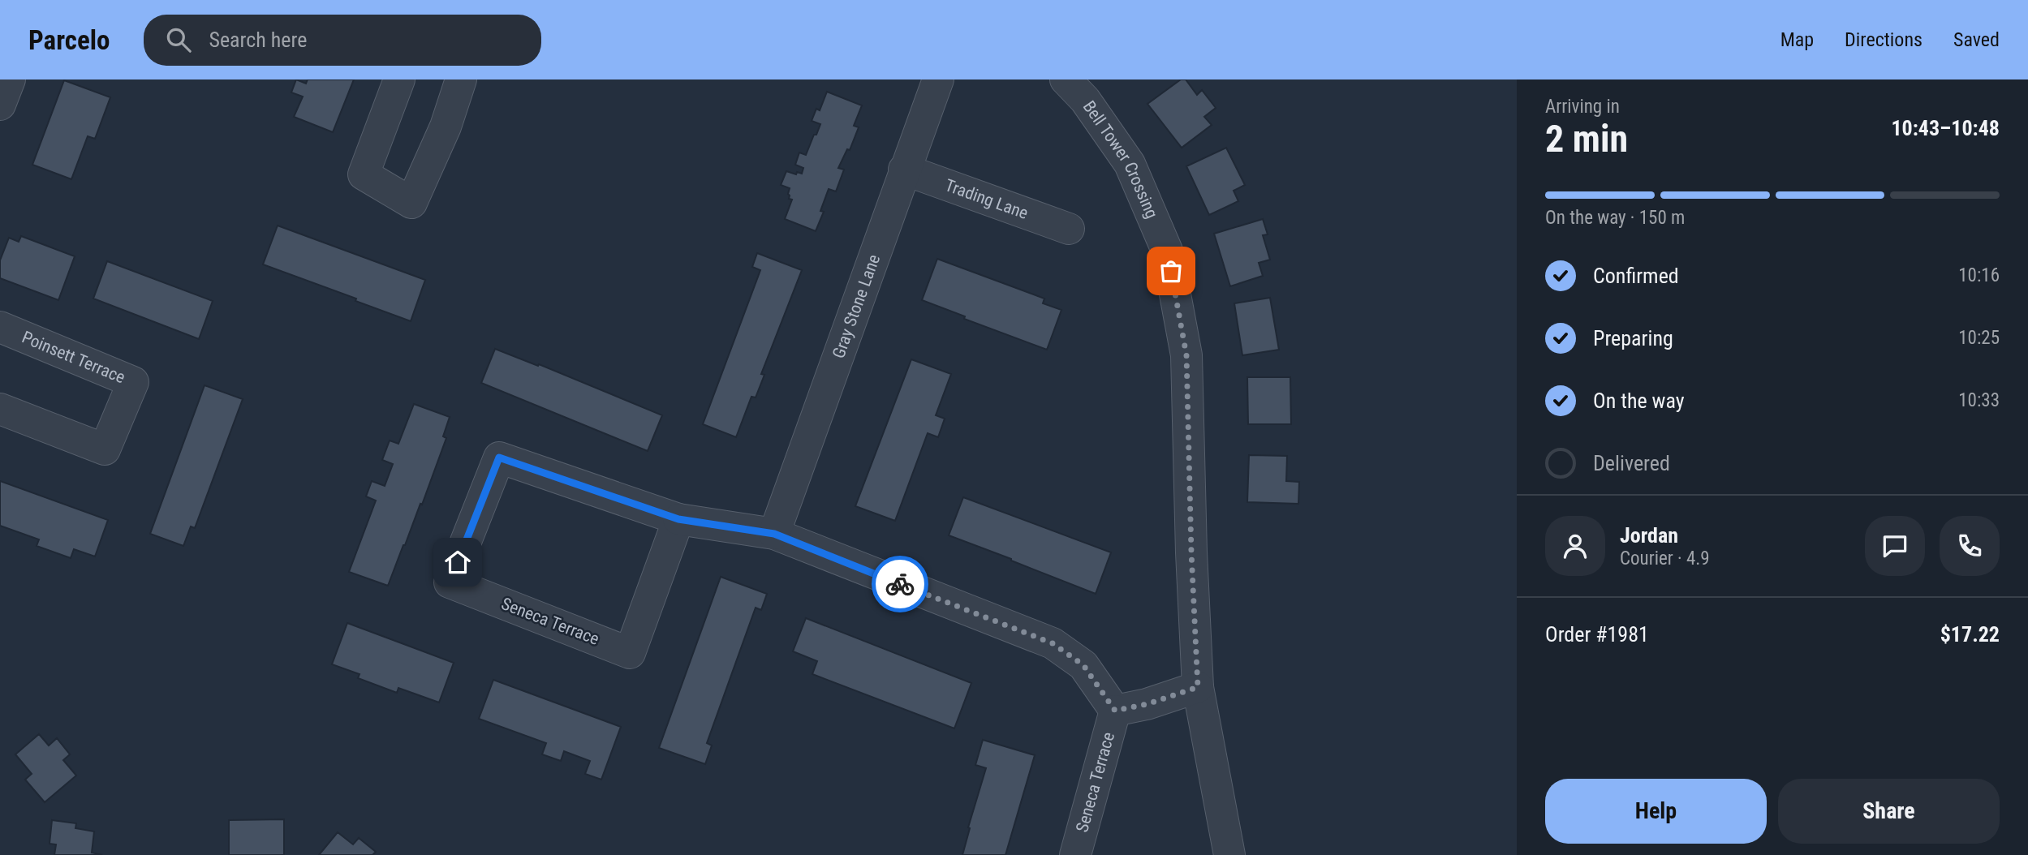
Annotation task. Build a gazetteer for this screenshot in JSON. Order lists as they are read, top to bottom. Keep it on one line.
{"streets":{"street":["Bell Tower Crossing","Trading Lane","Gray Stone Lane","Poinsett Terrace","Seneca Terrace"]},"crossings":[["Bell Tower Crossing","Seneca Terrace"],["Trading Lane","Gray Stone Lane"],["Gray Stone Lane","Seneca Terrace"]],"page":{"header":"Parcelo","search":"Search here","nav":["Map","Directions","Saved"],"heading":["2 min","Arriving in","10:43–10:48"],"panel":["Jordan","Courier · 4.9","Order #1981","$17.22"],"bar":"On the way · 150 m","list":[["Confirmed","10:16"],["Preparing","10:25"],["On the way","10:33"],"Delivered"],"buttons":["Help","Share"]}}
